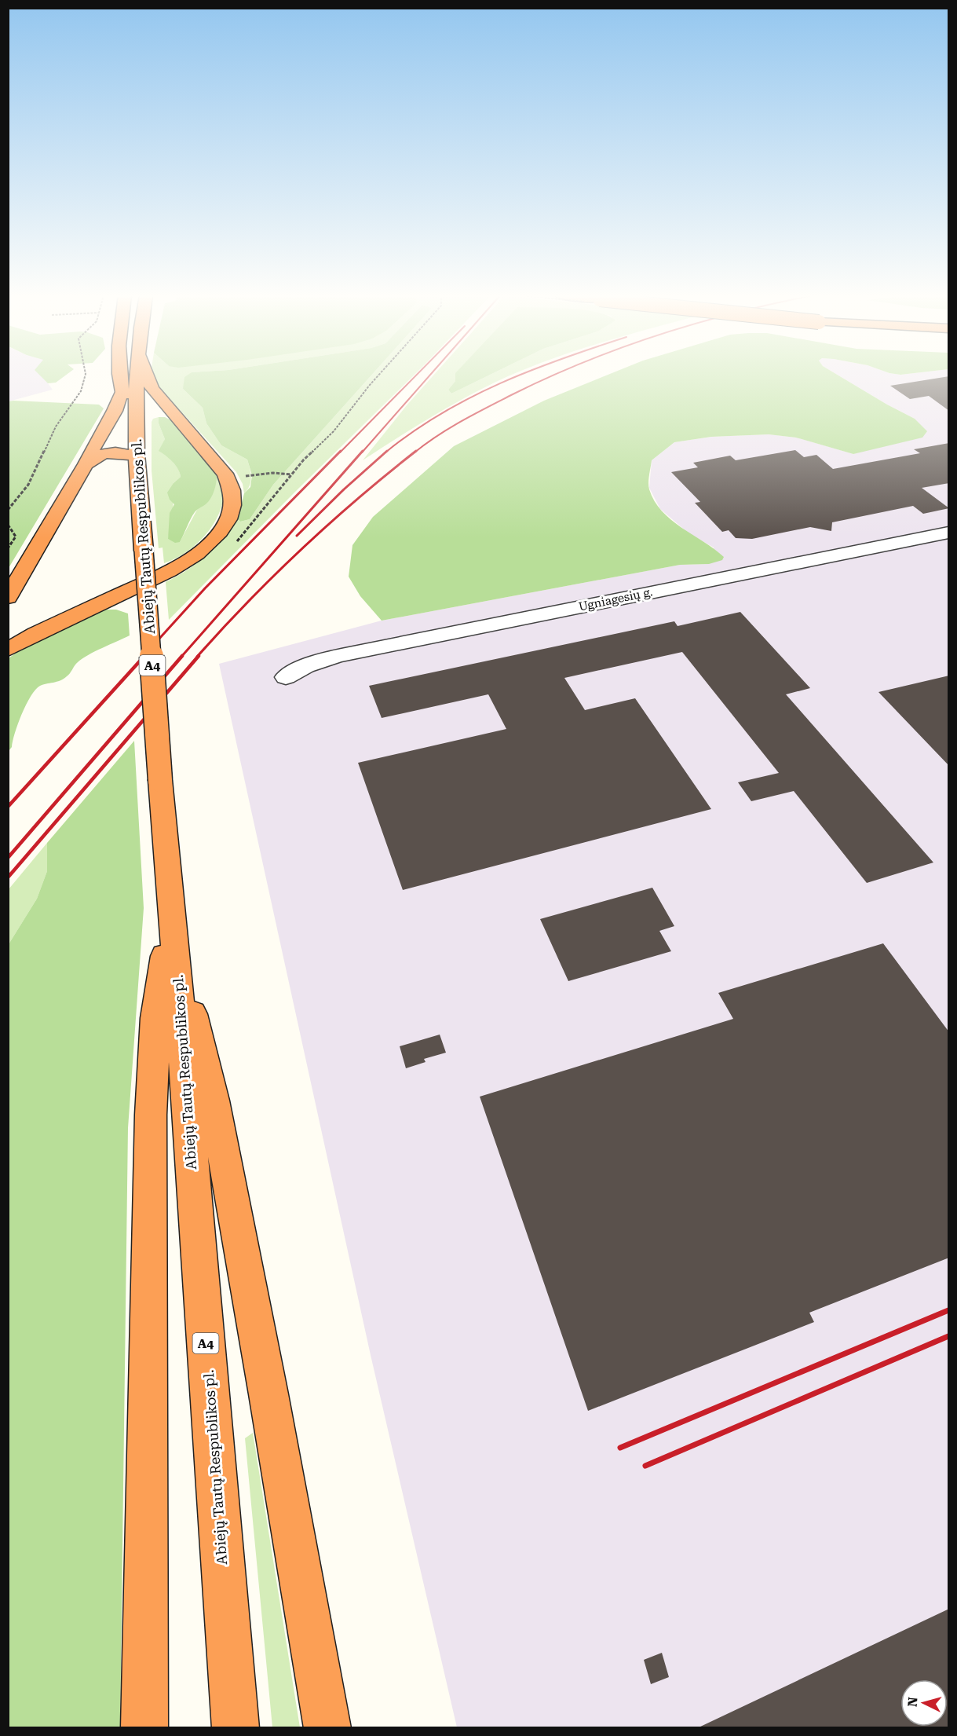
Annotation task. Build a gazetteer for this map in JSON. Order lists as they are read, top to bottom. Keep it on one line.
{"streets":{"highway":["Abiejų Tautų Respublikos pl.","A4"],"street":["Ugniagesių g."]},"north":"left"}
